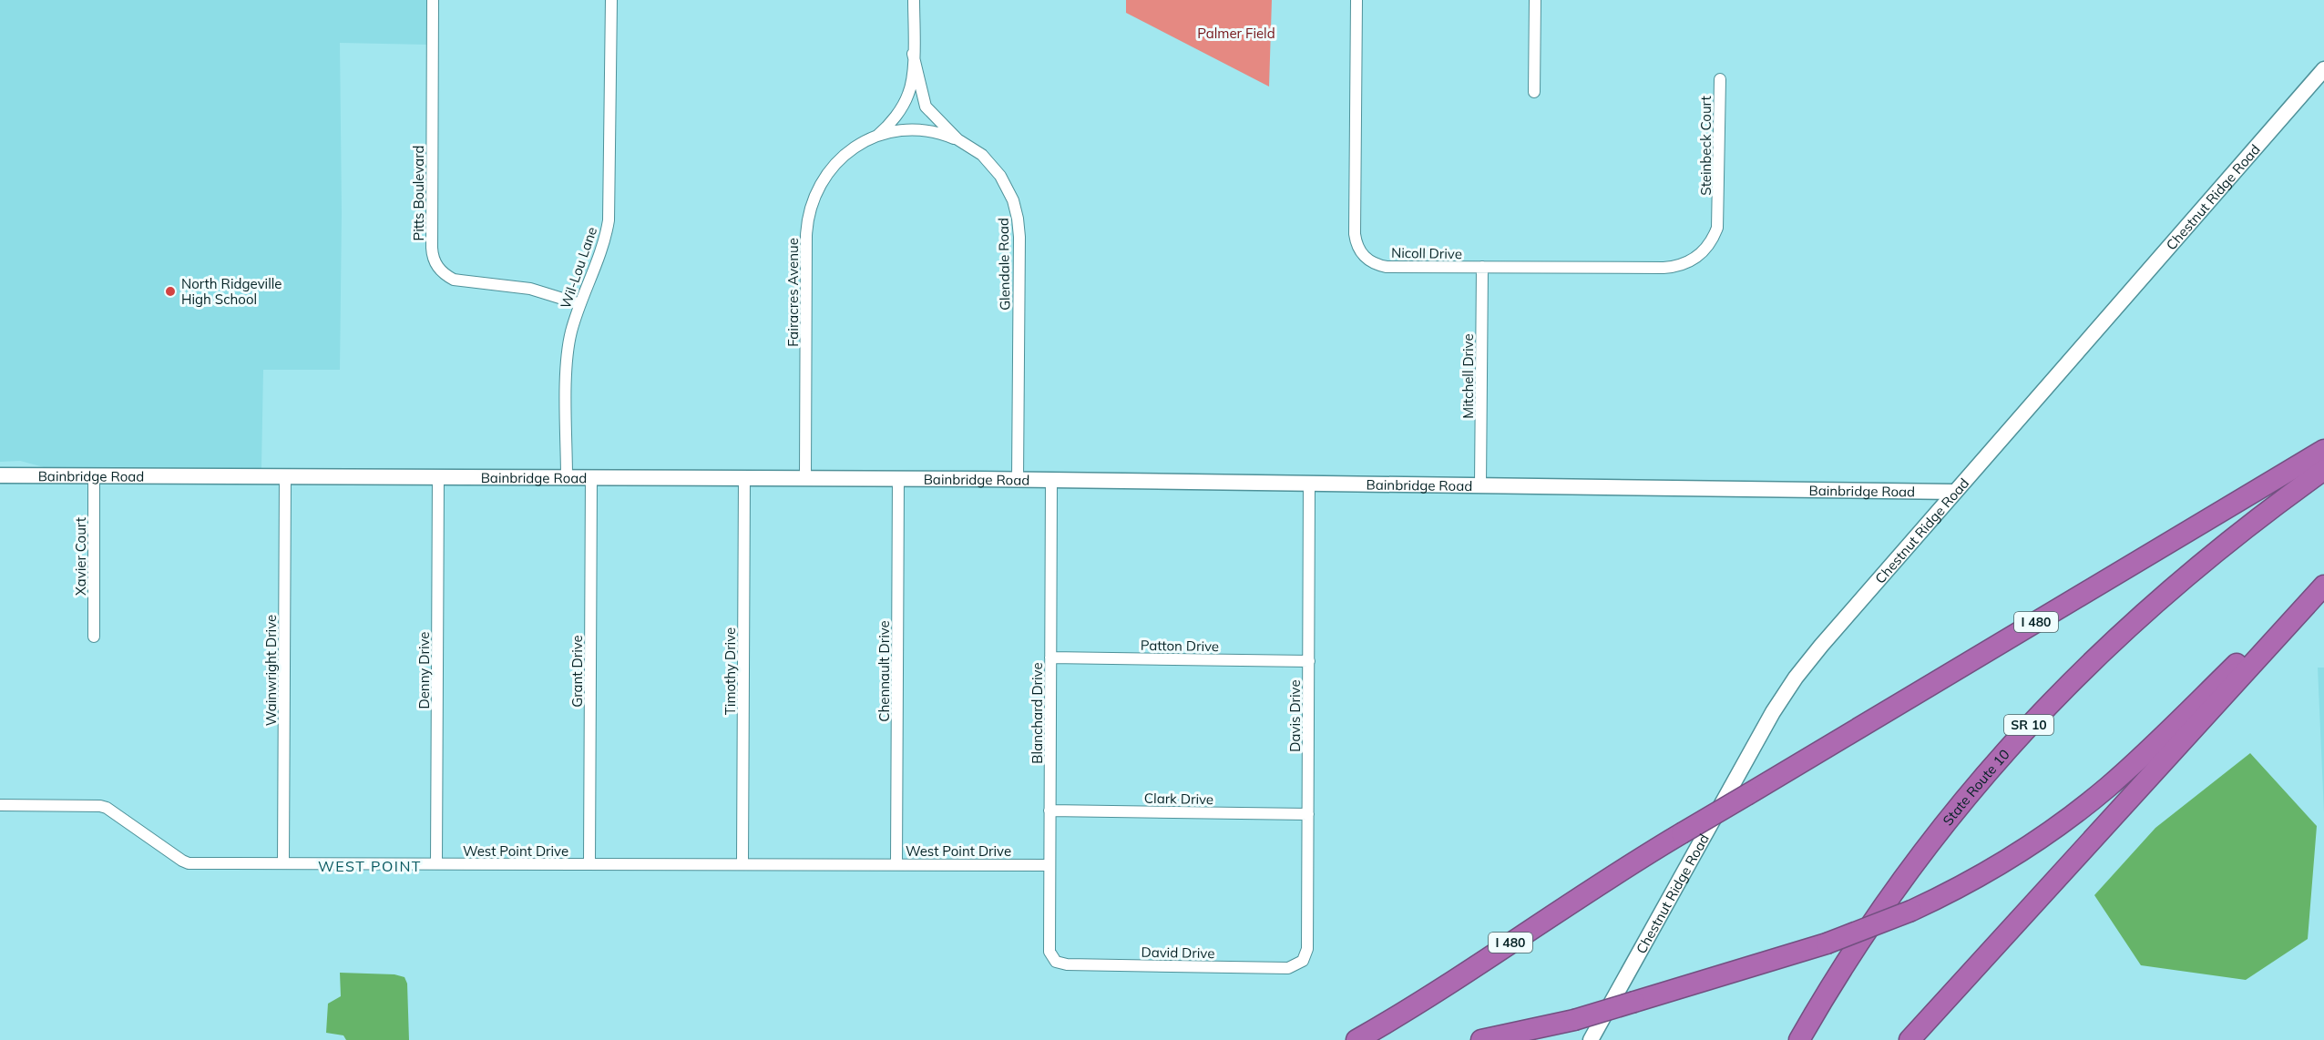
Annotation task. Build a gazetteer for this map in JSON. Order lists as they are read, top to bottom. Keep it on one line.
{"streets":{"highway":["I 480","SR 10","State Route 10"],"street":["Steinbeck Court","Pitts Boulevard","Chestnut Ridge Road","Nicoll Drive","Glendale Road","Wil-Lou Lane","Fairacres Avenue","Mitchell Drive","Bainbridge Road","Xavier Court","Patton Drive","Wainwright Drive","Denny Drive","Grant Drive","Timothy Drive","Chennault Drive","Blanchard Drive","Davis Drive","Clark Drive","West Point Drive","David Drive"]},"crossings":[["Steinbeck Court","Nicoll Drive"],["Pitts Boulevard","Wil-Lou Lane"],["Chestnut Ridge Road","Bainbridge Road"],["Nicoll Drive","Mitchell Drive"],["Glendale Road","Fairacres Avenue"],["Glendale Road","Bainbridge Road"],["Wil-Lou Lane","Bainbridge Road"],["Fairacres Avenue","Bainbridge Road"],["Mitchell Drive","Bainbridge Road"],["Bainbridge Road","Xavier Court"],["Bainbridge Road","Wainwright Drive"],["Bainbridge Road","Denny Drive"],["Bainbridge Road","Grant Drive"],["Bainbridge Road","Timothy Drive"],["Bainbridge Road","Chennault Drive"],["Bainbridge Road","Blanchard Drive"],["Bainbridge Road","Davis Drive"],["Patton Drive","Blanchard Drive"],["Patton Drive","Davis Drive"],["Wainwright Drive","West Point Drive"],["Denny Drive","West Point Drive"],["Grant Drive","West Point Drive"],["Timothy Drive","West Point Drive"],["Chennault Drive","West Point Drive"],["Blanchard Drive","Clark Drive"],["Blanchard Drive","West Point Drive"],["Blanchard Drive","David Drive"],["Davis Drive","Clark Drive"],["Davis Drive","David Drive"]],"districts":["WEST POINT"],"parks":["Palmer Field"],"places":["North Ridgeville High School"]}
